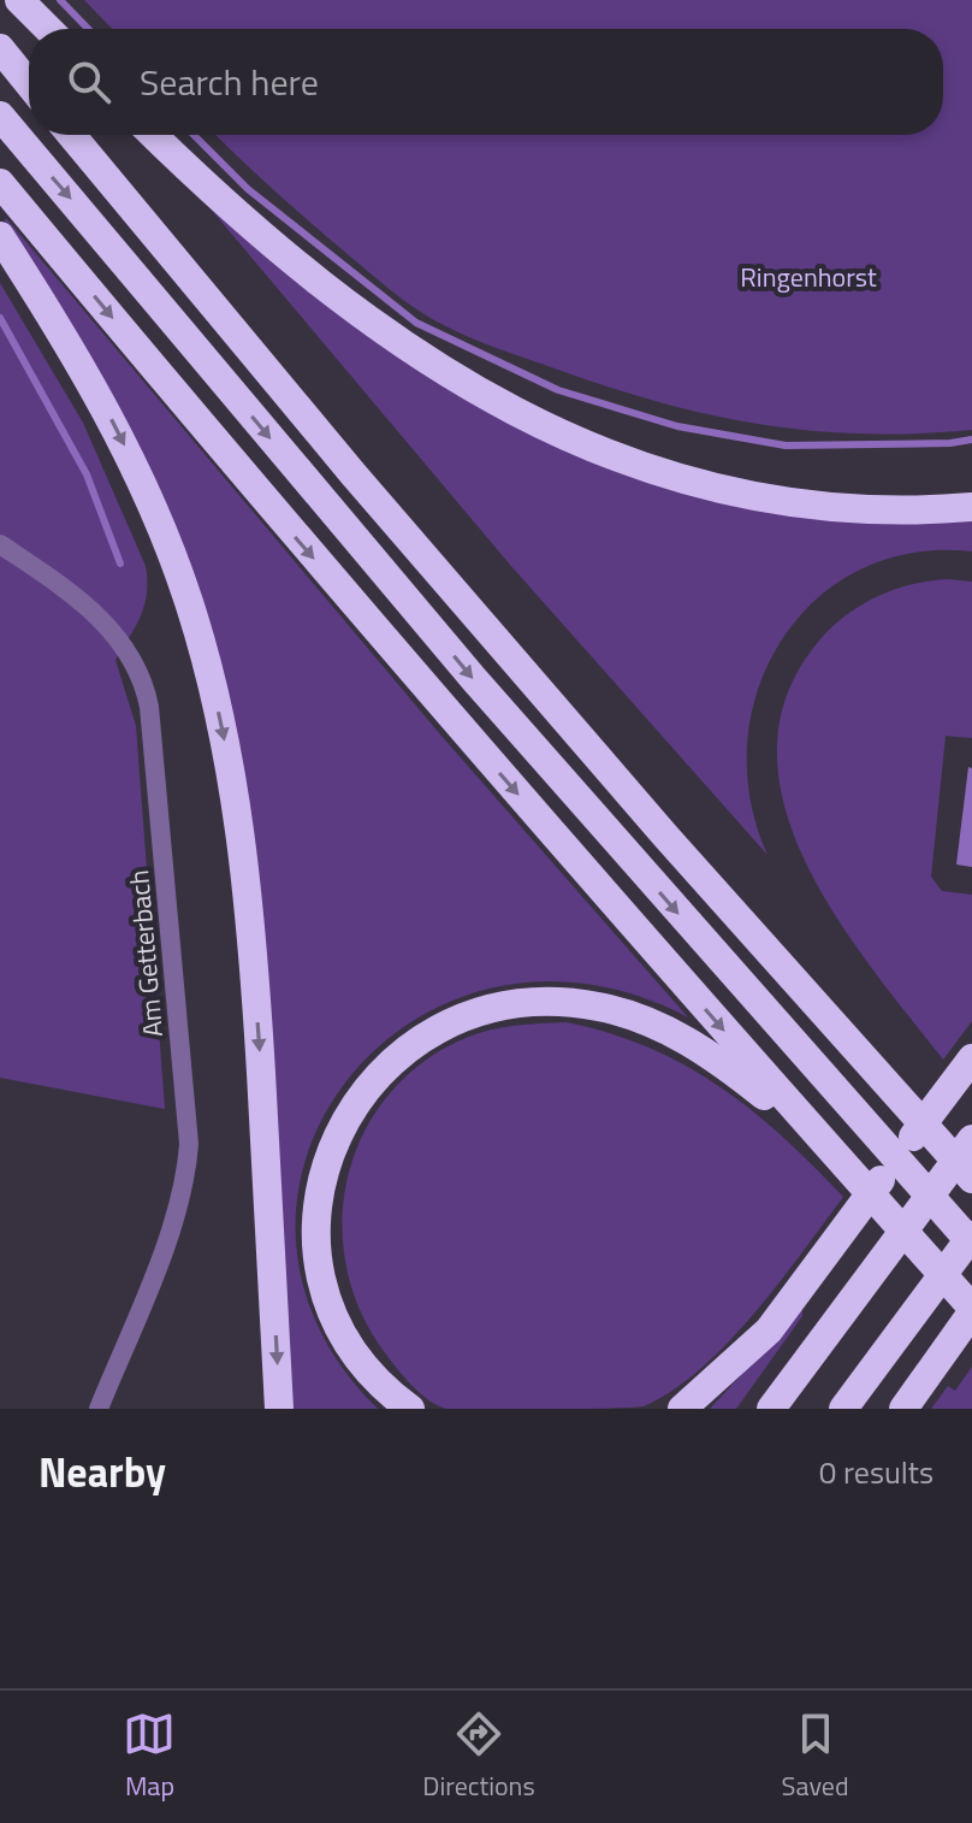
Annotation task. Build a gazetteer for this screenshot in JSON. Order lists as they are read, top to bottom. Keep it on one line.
{"streets":{"street":["Am Getterbach"]},"parks":["Ringenhorst"],"page":{"search":"Search here","heading":["Nearby","0 results"],"nav":["Map","Directions","Saved"]}}
